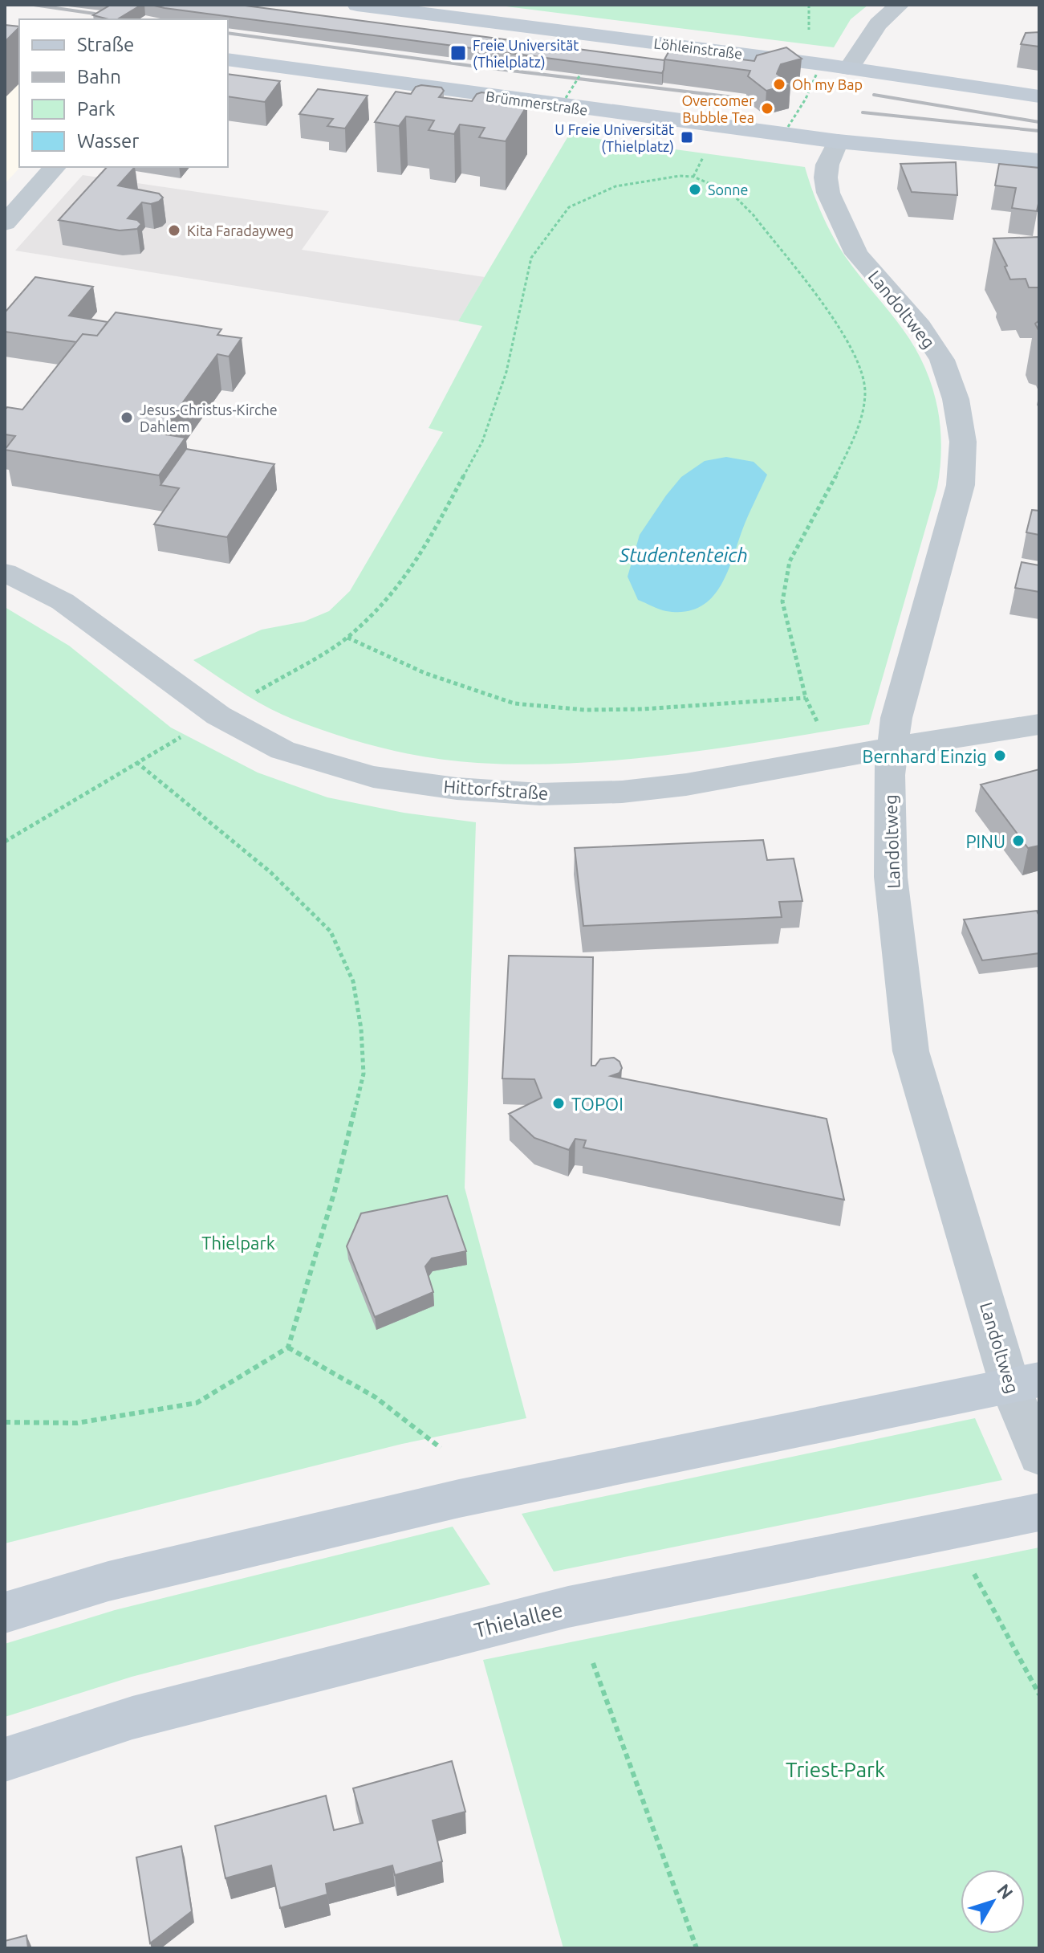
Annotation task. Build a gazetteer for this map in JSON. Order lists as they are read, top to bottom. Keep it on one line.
{"streets":{"main road":["Löhleinstraße","Brümmerstraße","Thielallee"],"street":["Landoltweg","Hittorfstraße"]},"crossings":[["Brümmerstraße","Landoltweg"],["Landoltweg","Hittorfstraße"]],"water":["Studententeich"],"parks":["Thielpark","Triest-Park"],"places":{"transit":["Freie Universität (Thielplatz)","U Freie Universität (Thielplatz)"],"other":["Oh my Bap","Overcomer Bubble Tea","Sonne","Kita Faradayweg","Jesus-Christus-Kirche Dahlem","Bernhard Einzig","PINU","TOPOI"]},"legend":["Straße","Bahn","Park","Wasser"],"north":"top right"}
